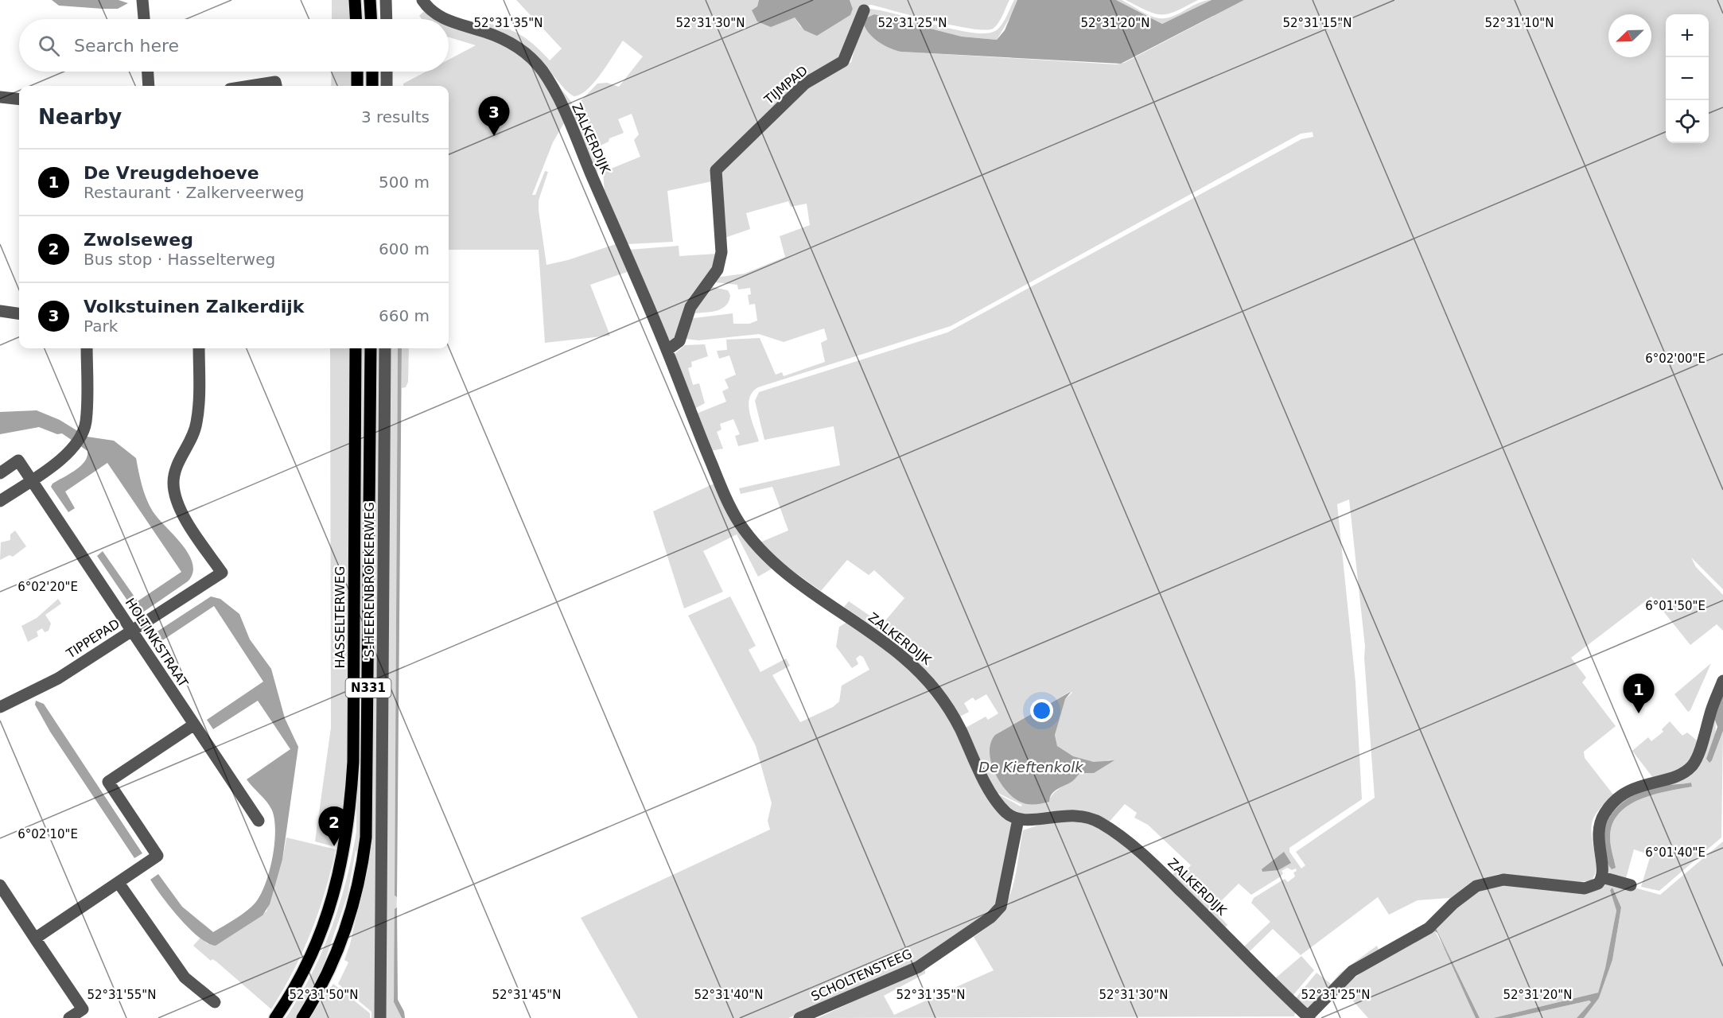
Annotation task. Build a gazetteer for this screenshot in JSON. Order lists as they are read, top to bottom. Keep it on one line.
{"streets":{"main road":["HASSELTERWEG","N331"],"street":["TIJMPAD","ZALKERDIJK","'S-HEERENBROEKERWEG","TIPPEPAD","HOLTINKSTRAAT","SCHOLTENSTEEG"]},"crossings":[["TIJMPAD","ZALKERDIJK"],["ZALKERDIJK","SCHOLTENSTEEG"],["TIPPEPAD","HOLTINKSTRAAT"]],"water":["De Kieftenkolk"],"north":"bottom left","page":{"map_buttons":["+","−"],"search":"Search here","heading":["Nearby","3 results"],"pins":["3","1","2"],"list":[{"mark":"1","name":"De Vreugdehoeve","note":"Restaurant · Zalkerveerweg","value":"500 m"},{"mark":"2","name":"Zwolseweg","note":"Bus stop · Hasselterweg","value":"600 m"},{"mark":"3","name":"Volkstuinen Zalkerdijk","note":"Park","value":"660 m"}]},"coordinates":["52°31'35\"N","52°31'30\"N","52°31'25\"N","52°31'20\"N","52°31'15\"N","52°31'10\"N","6°02'00\"E","6°02'20\"E","6°01'50\"E","6°02'10\"E","6°01'40\"E","52°31'55\"N","52°31'50\"N","52°31'45\"N","52°31'40\"N"]}
